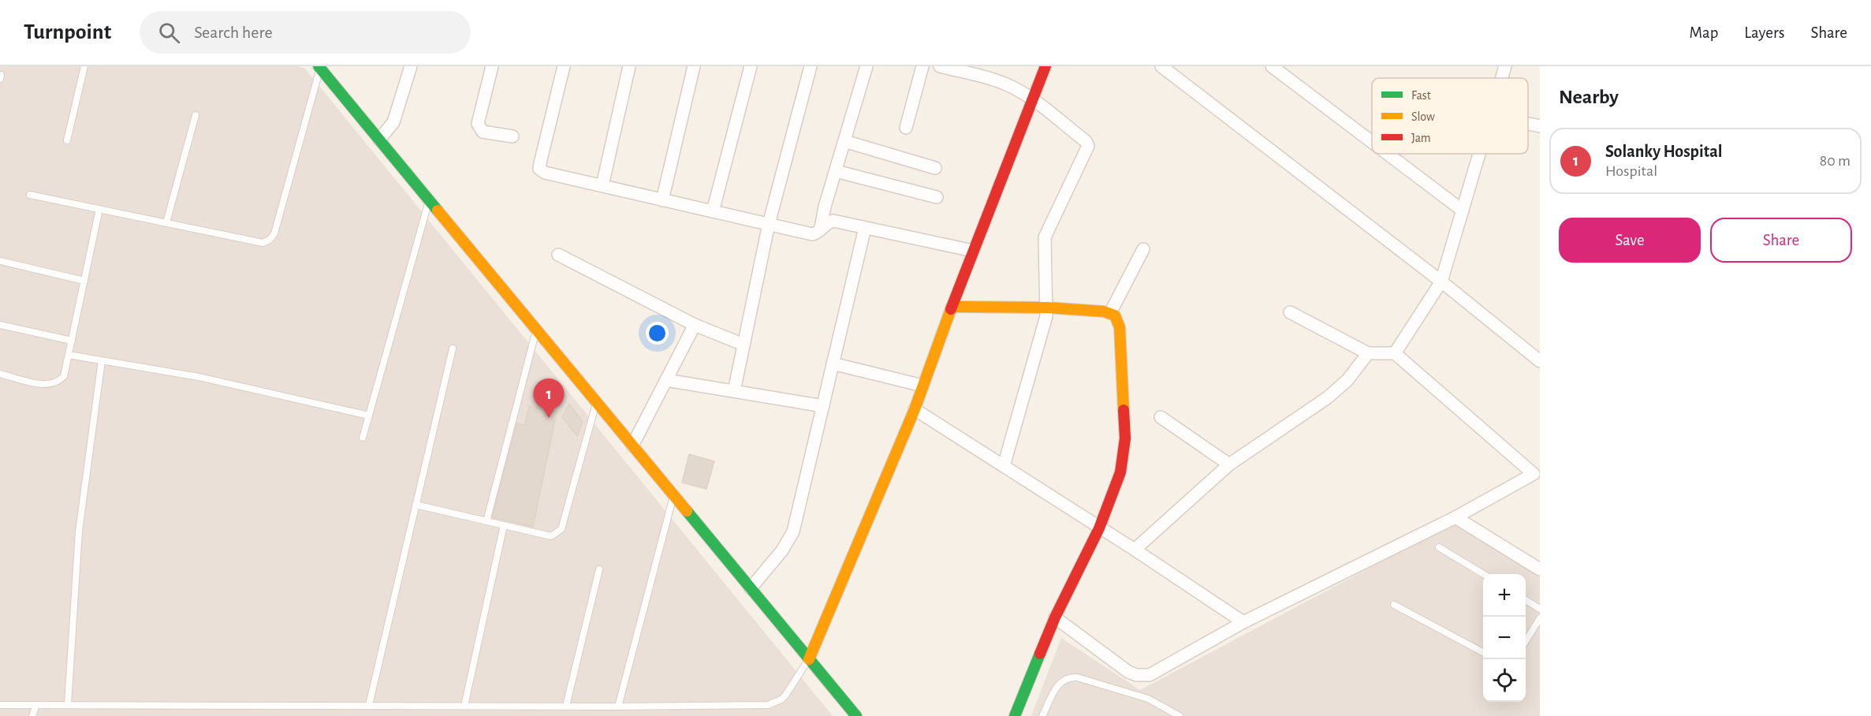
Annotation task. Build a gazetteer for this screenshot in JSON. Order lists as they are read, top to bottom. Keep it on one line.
{"legend":["Fast","Slow","Jam"],"page":{"header":"Turnpoint","search":"Search here","nav":["Map","Layers","Share"],"heading":"Nearby","list":[{"mark":"1","name":"Solanky Hospital","note":"Hospital","value":"80 m"}],"buttons":["Save","Share"],"pins":"1","map_buttons":["+","−"]}}
